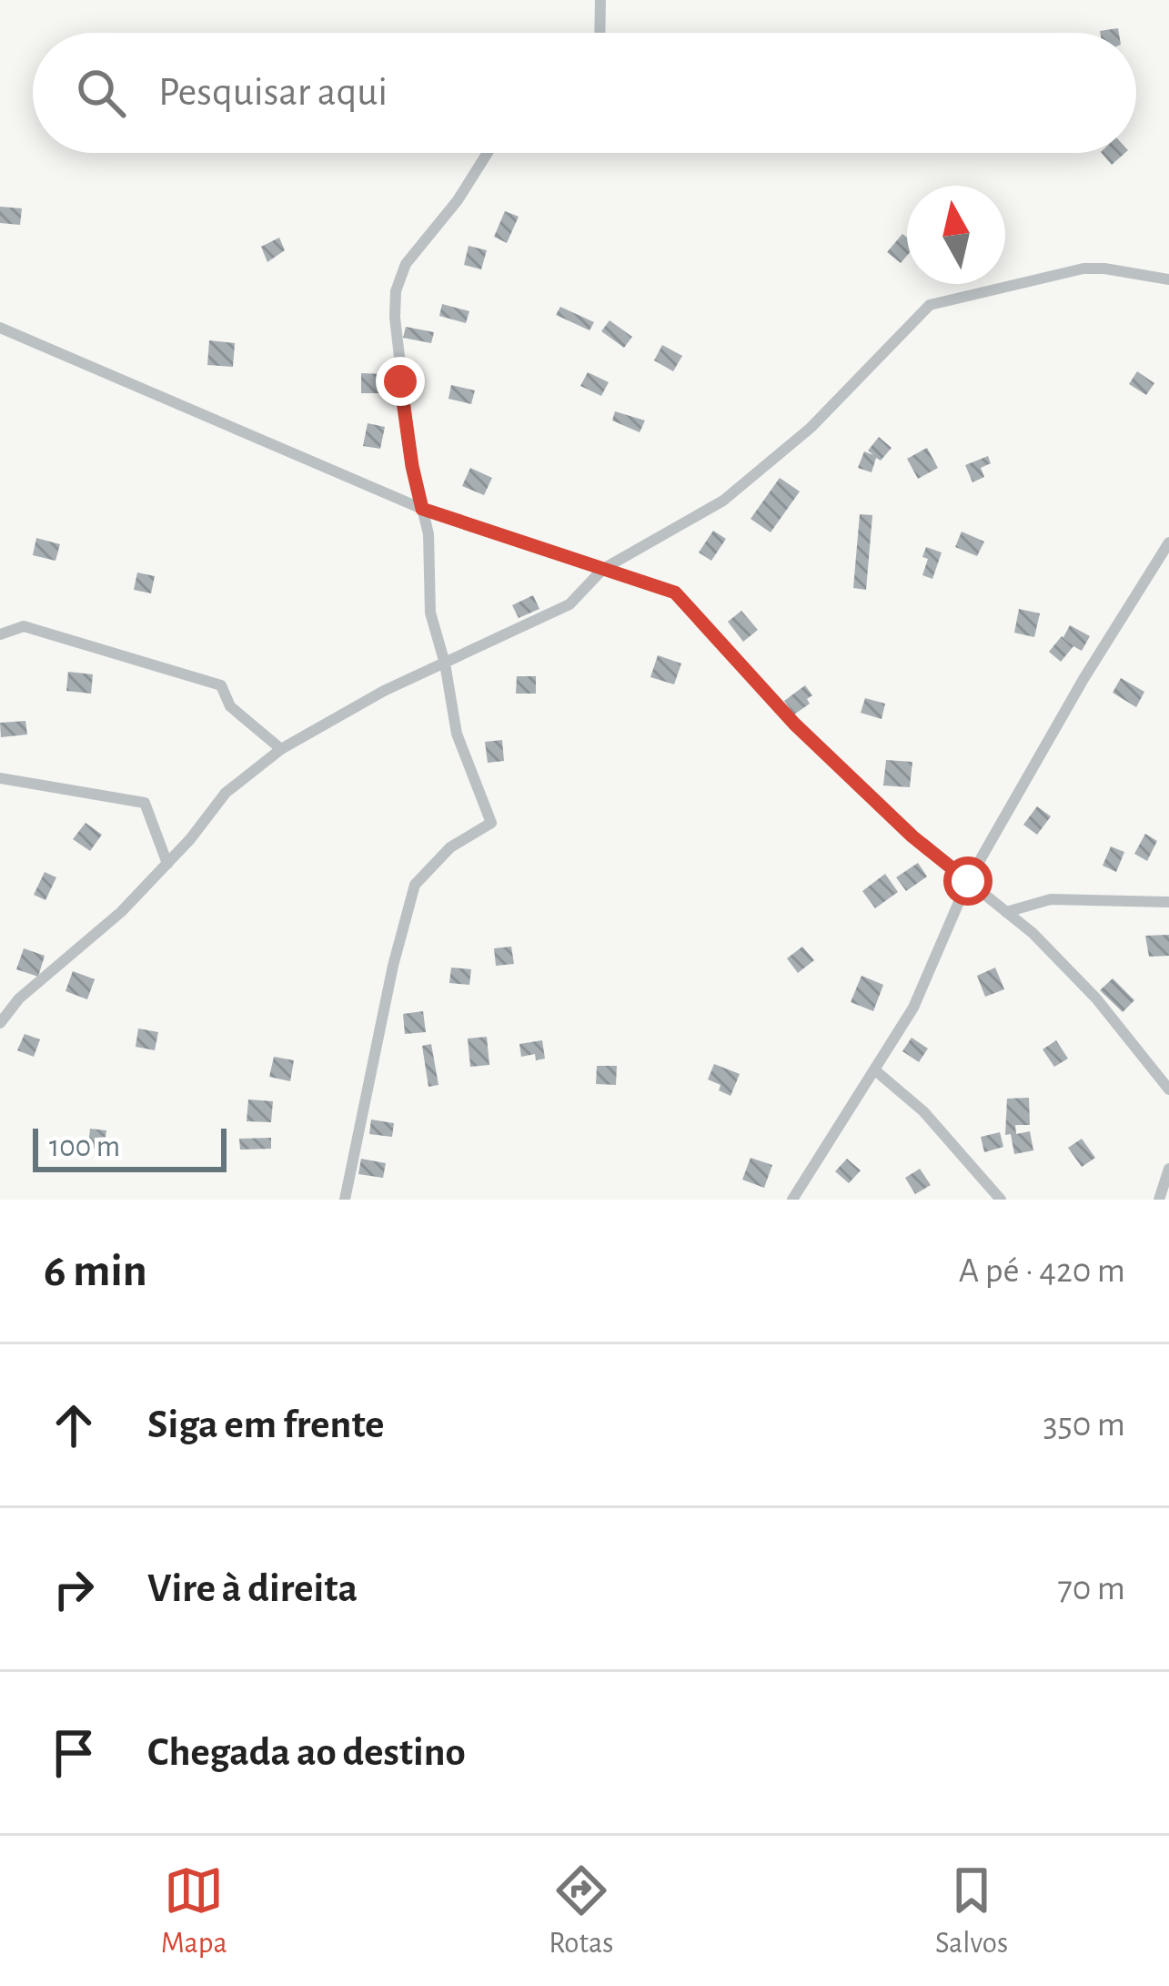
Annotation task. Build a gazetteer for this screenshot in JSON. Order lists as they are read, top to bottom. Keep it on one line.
{"scale_bar":"100 m","north":"top","page":{"search":"Pesquisar aqui","scale":"100 m","heading":["6 min","A pé · 420 m"],"list":[["Siga em frente","350 m"],["Vire à direita","70 m"],"Chegada ao destino"],"nav":["Mapa","Rotas","Salvos"]}}
